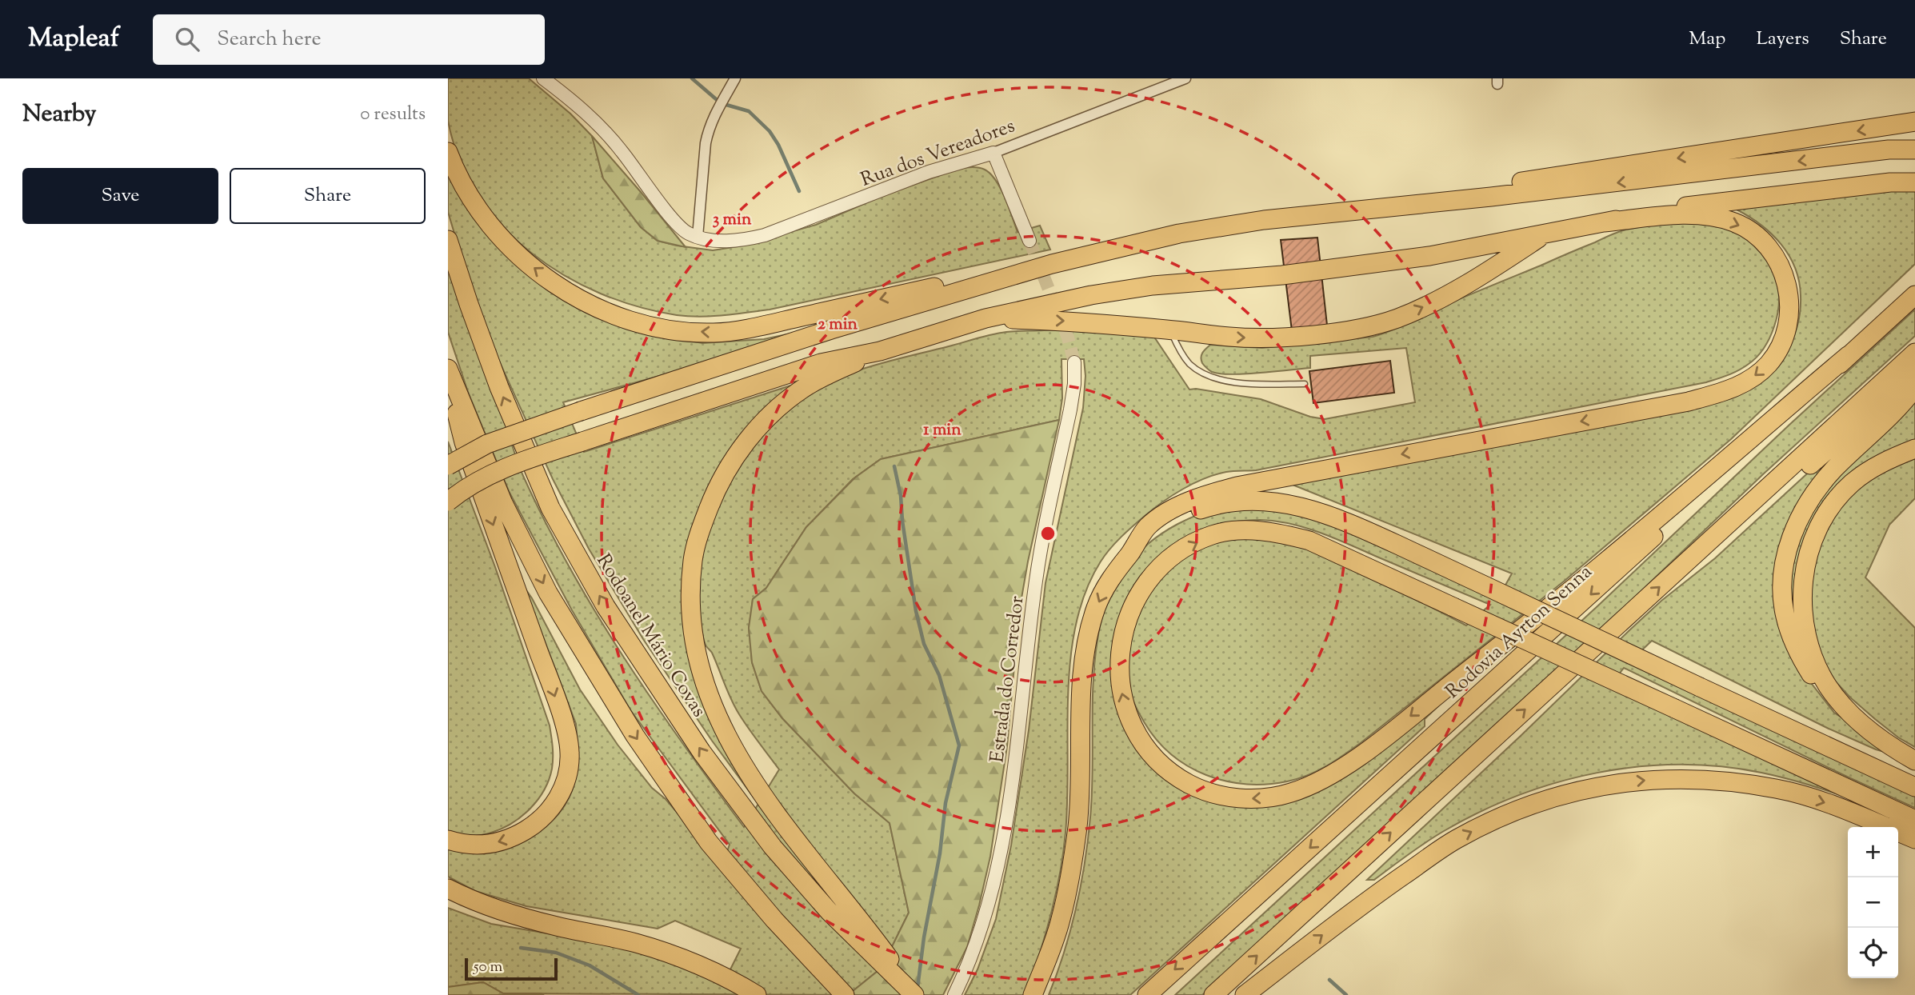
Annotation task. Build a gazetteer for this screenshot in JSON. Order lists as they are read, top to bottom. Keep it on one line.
{"streets":{"highway":["Rodovia Ayrton Senna","Rodoanel Mário Covas"],"street":["Rua dos Vereadores","Estrada do Corredor"]},"scale_bar":"50 m","page":{"header":"Mapleaf","search":"Search here","nav":["Map","Layers","Share"],"heading":["Nearby","0 results"],"buttons":["Save","Share"],"map_buttons":["+","−"],"scale":"50 m"},"rings":["3 min","2 min","1 min"]}
